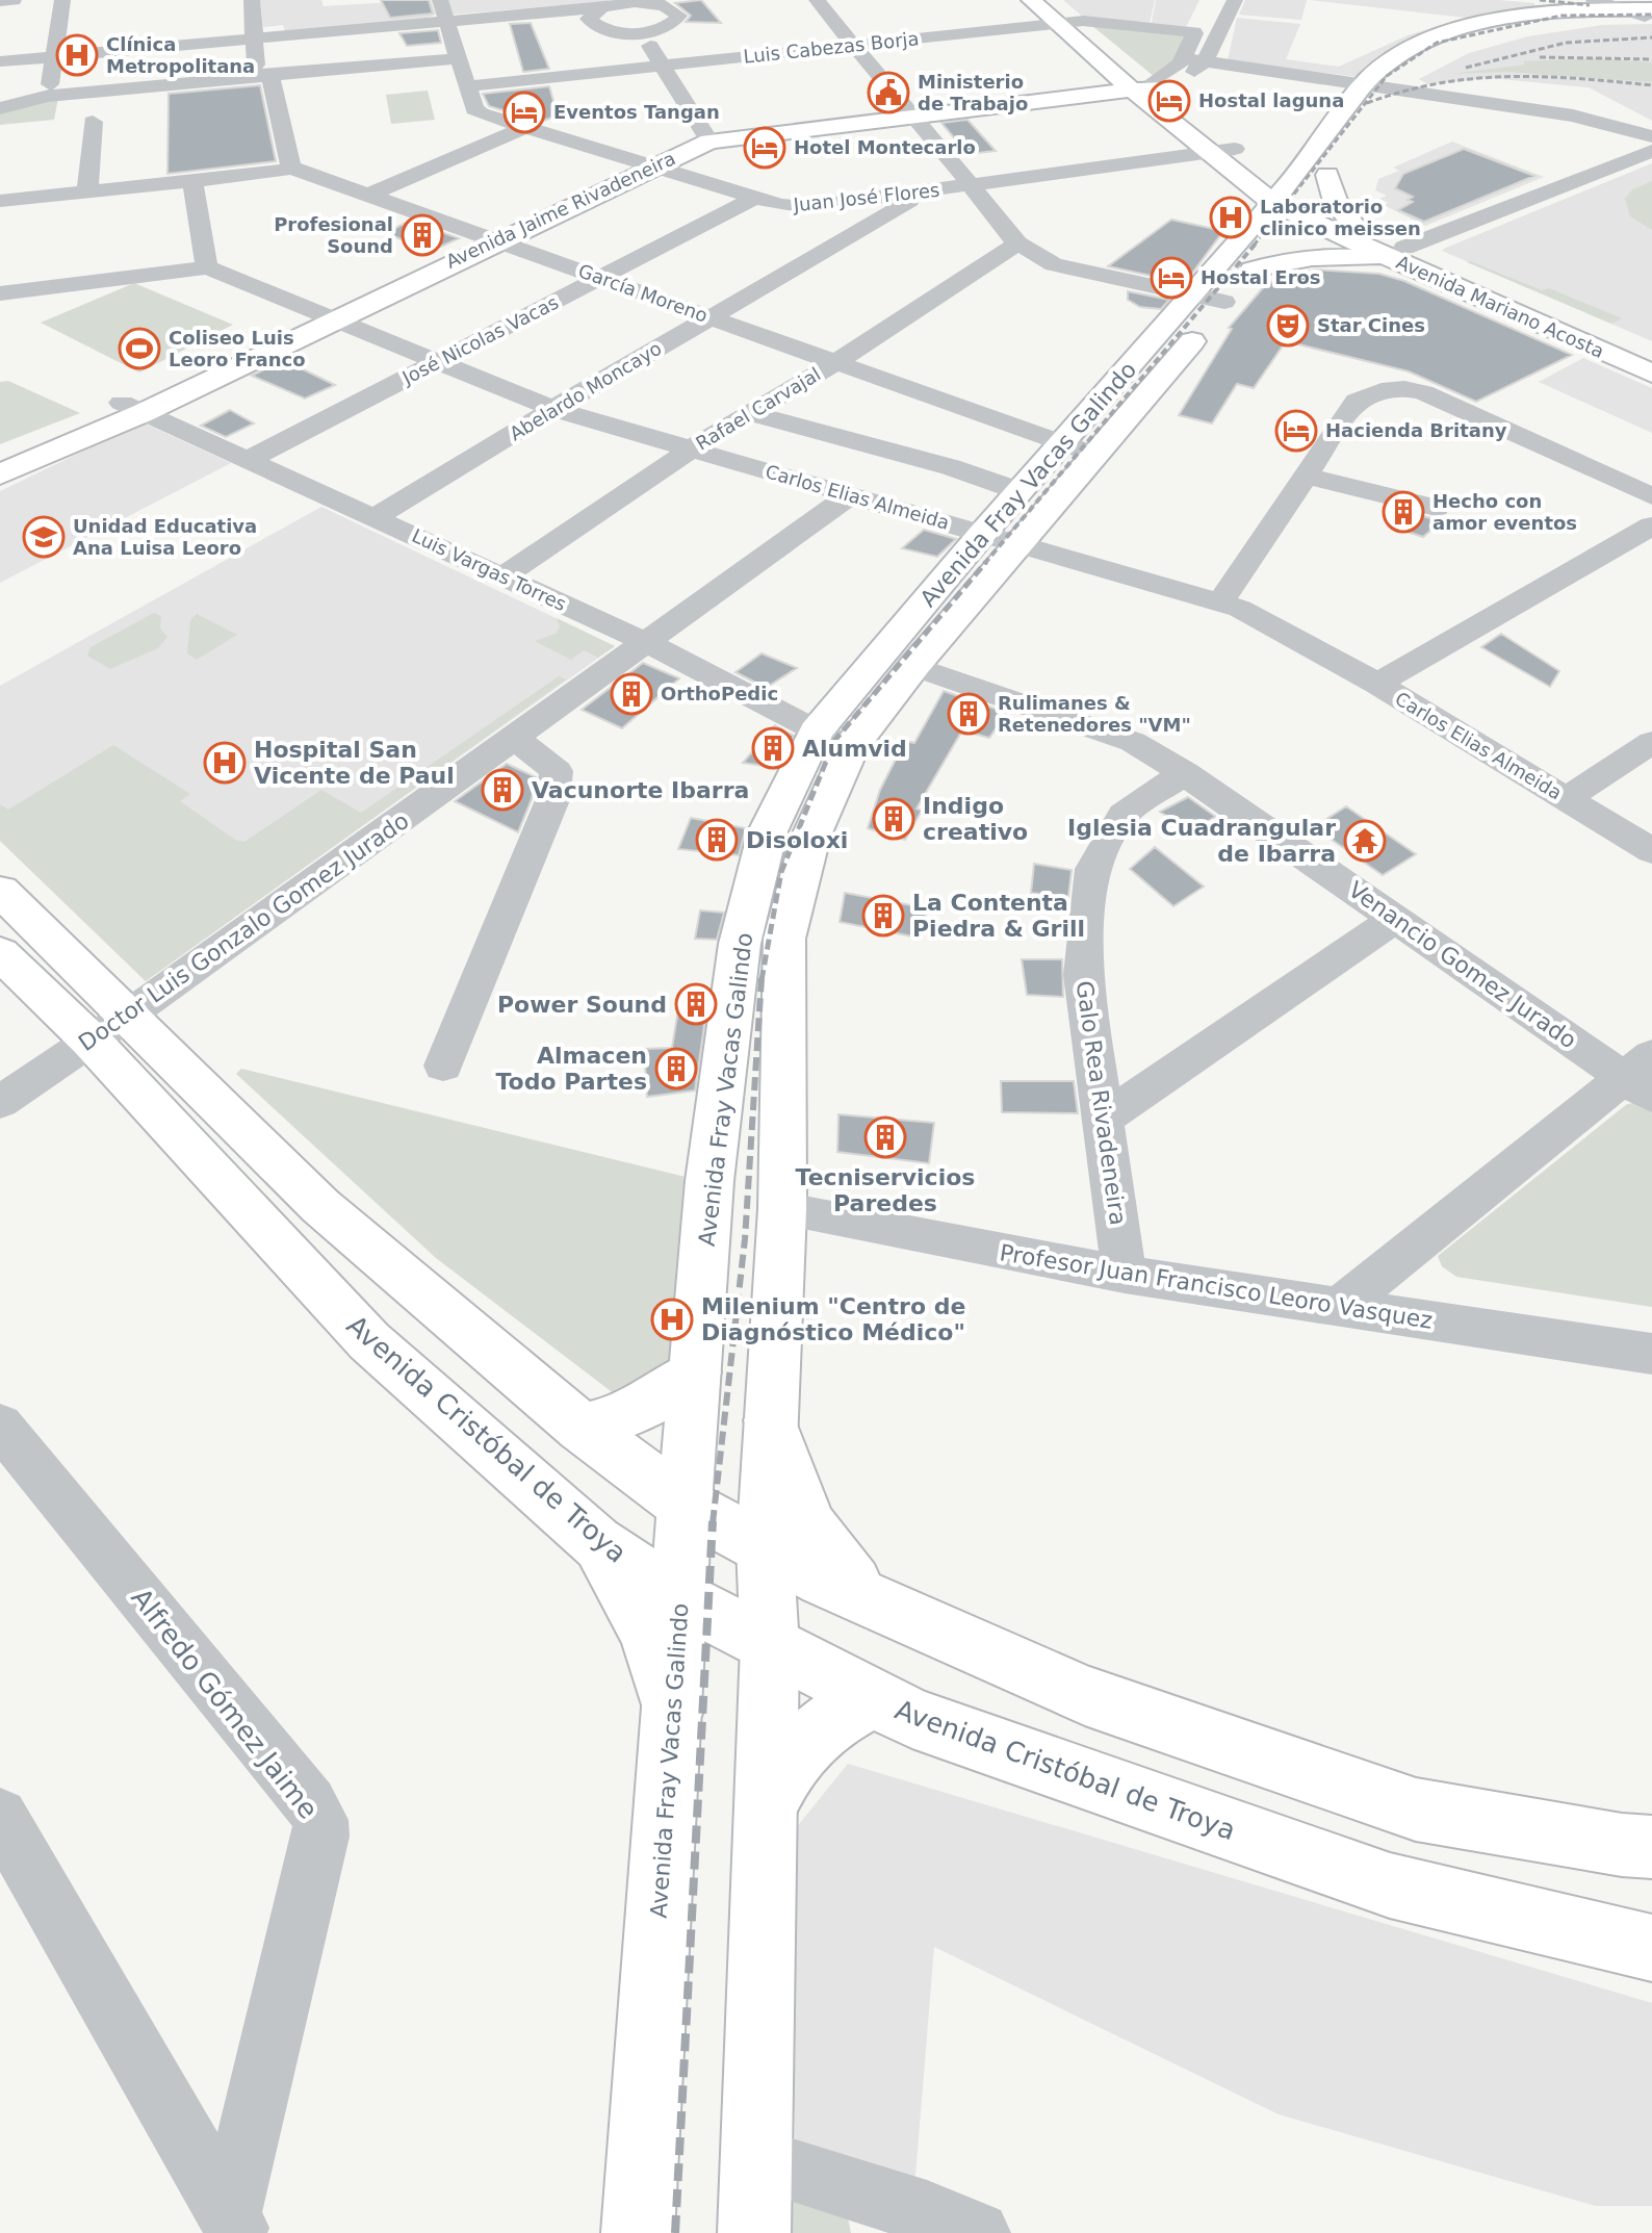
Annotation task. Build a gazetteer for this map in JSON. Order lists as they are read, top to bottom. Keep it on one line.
{"streets":{"main road":["Avenida Jaime Rivadeneira","Avenida Mariano Acosta","Avenida Fray Vacas Galindo","Avenida Cristóbal de Troya"],"street":["Luis Cabezas Borja","Juan José Flores","García Moreno","José Nicolas Vacas","Abelardo Moncayo","Rafael Carvajal","Carlos Elias Almeida","Luis Vargas Torres","Doctor Luis Gonzalo Gomez Jurado","Venancio Gomez Jurado","Galo Rea Rivadeneira","Profesor Juan Francisco Leoro Vasquez","Alfredo Gómez Jaime"]},"crossings":[["Luis Cabezas Borja","Juan José Flores"],["Luis Cabezas Borja","Avenida Mariano Acosta"],["Juan José Flores","Avenida Jaime Rivadeneira"],["Juan José Flores","Avenida Mariano Acosta"],["Juan José Flores","José Nicolas Vacas"],["Juan José Flores","Abelardo Moncayo"],["Avenida Jaime Rivadeneira","García Moreno"],["Avenida Jaime Rivadeneira","Avenida Mariano Acosta"],["Avenida Jaime Rivadeneira","Carlos Elias Almeida"],["Avenida Jaime Rivadeneira","Luis Vargas Torres"],["García Moreno","José Nicolas Vacas"],["García Moreno","Abelardo Moncayo"],["García Moreno","Rafael Carvajal"],["García Moreno","Avenida Fray Vacas Galindo"],["Avenida Mariano Acosta","Avenida Fray Vacas Galindo"],["José Nicolas Vacas","Carlos Elias Almeida"],["José Nicolas Vacas","Luis Vargas Torres"],["Abelardo Moncayo","Carlos Elias Almeida"],["Abelardo Moncayo","Luis Vargas Torres"],["Rafael Carvajal","Carlos Elias Almeida"],["Rafael Carvajal","Luis Vargas Torres"],["Avenida Fray Vacas Galindo","Carlos Elias Almeida"],["Avenida Fray Vacas Galindo","Luis Vargas Torres"],["Avenida Fray Vacas Galindo","Venancio Gomez Jurado"],["Avenida Fray Vacas Galindo","Profesor Juan Francisco Leoro Vasquez"],["Avenida Fray Vacas Galindo","Avenida Cristóbal de Troya"],["Carlos Elias Almeida","Doctor Luis Gonzalo Gomez Jurado"],["Luis Vargas Torres","Doctor Luis Gonzalo Gomez Jurado"],["Doctor Luis Gonzalo Gomez Jurado","Avenida Cristóbal de Troya"],["Venancio Gomez Jurado","Galo Rea Rivadeneira"],["Galo Rea Rivadeneira","Profesor Juan Francisco Leoro Vasquez"]],"places":{"hospital":["Clínica Metropolitana","Laboratorio clinico meissen","Hospital San Vicente de Paul","Milenium \"Centro de Diagnóstico Médico\""],"public building":["Ministerio de Trabajo"],"hotel":["Hostal laguna","Eventos Tangan","Hotel Montecarlo","Hostal Eros","Hacienda Britany"],"building":["Profesional Sound","Hecho con amor eventos","OrthoPedic","Rulimanes & Retenedores \"VM\"","Alumvid","Vacunorte Ibarra","Indigo creativo","Disoloxi","La Contenta Piedra & Grill","Power Sound","Almacen Todo Partes","Tecniservicios Paredes"],"theatre":["Star Cines"],"sports":["Coliseo Luis Leoro Franco"],"school or university":["Unidad Educativa Ana Luisa Leoro"],"temple":["Iglesia Cuadrangular de Ibarra"]}}
